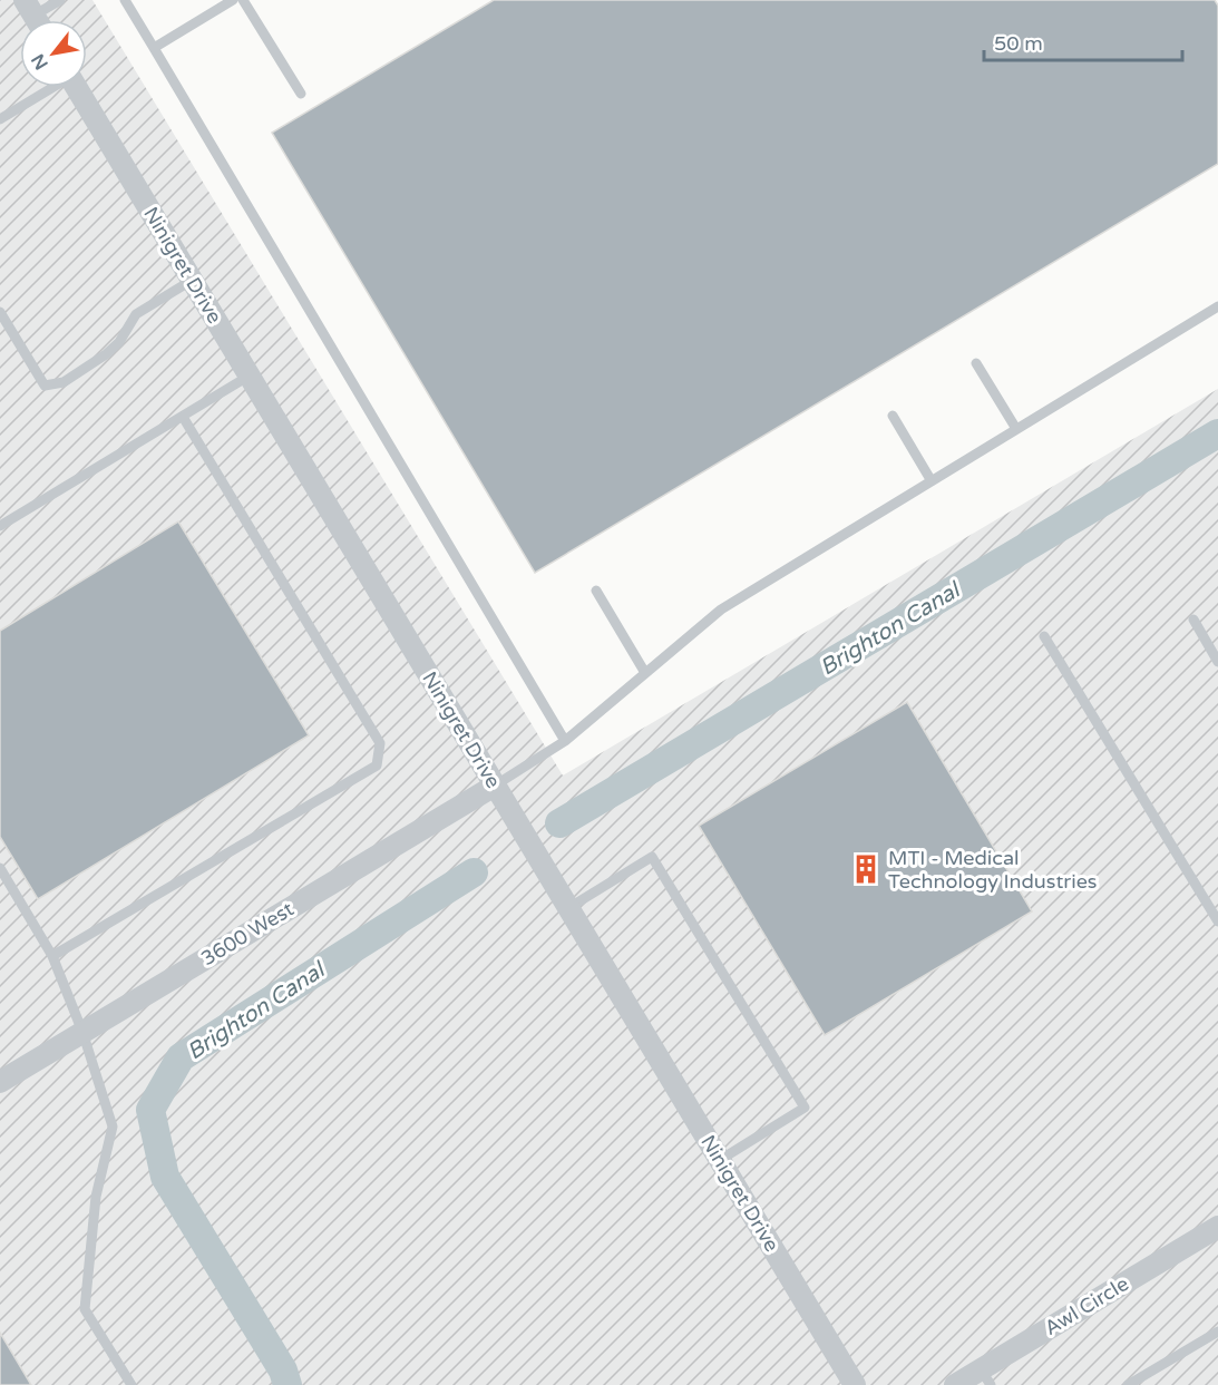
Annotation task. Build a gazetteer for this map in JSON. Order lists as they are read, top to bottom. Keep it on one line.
{"streets":{"street":["Ninigret Drive","3600 West","Awl Circle"]},"crossings":[["Ninigret Drive","3600 West"]],"water":["Brighton Canal"],"places":{"building":["MTI - Medical Technology Industries"]},"scale_bar":"50 m","north":"bottom left"}
